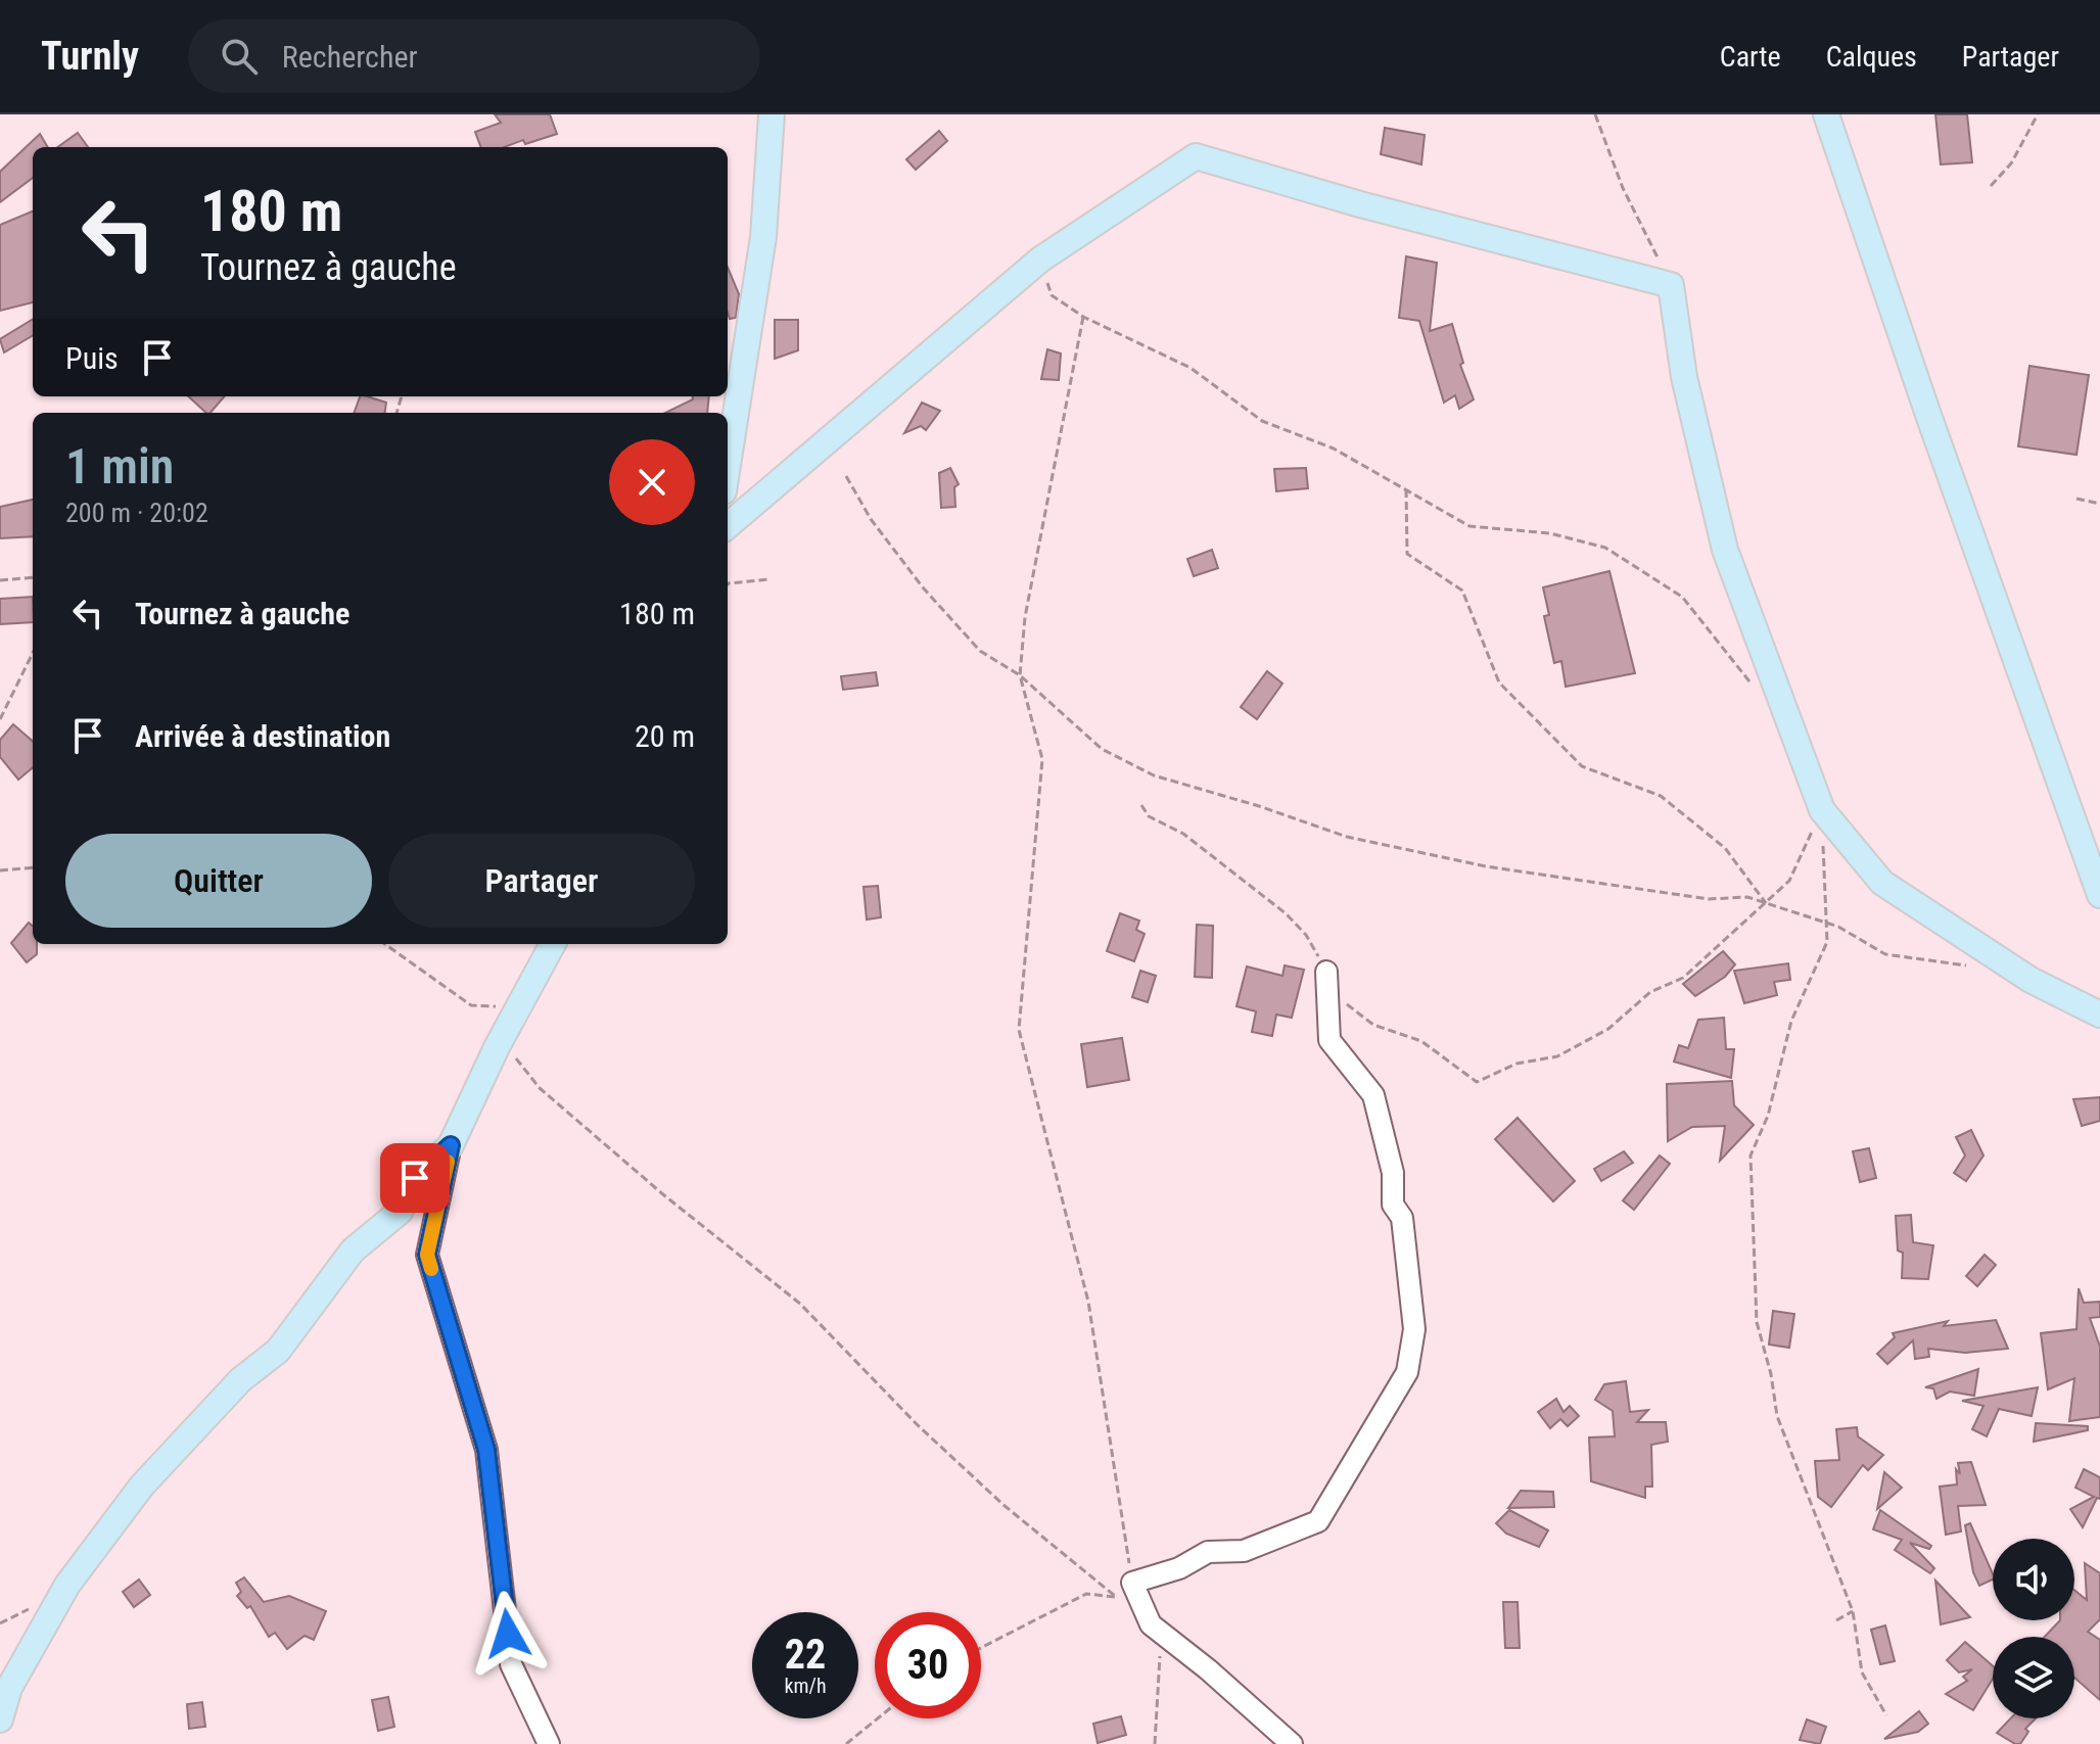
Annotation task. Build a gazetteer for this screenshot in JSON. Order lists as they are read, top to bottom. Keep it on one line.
{"page":{"header":"Turnly","search":"Rechercher","nav":["Carte","Calques","Partager"],"turn":["180 m","Tournez à gauche"],"then":"Puis","heading":["1 min","200 m · 20:02"],"list":[{"name":"Tournez à gauche","value":"180 m"},{"name":"Arrivée à destination","value":"20 m"}],"buttons":["Quitter","Partager"],"speed":"22 km/h","limit":"30"}}
